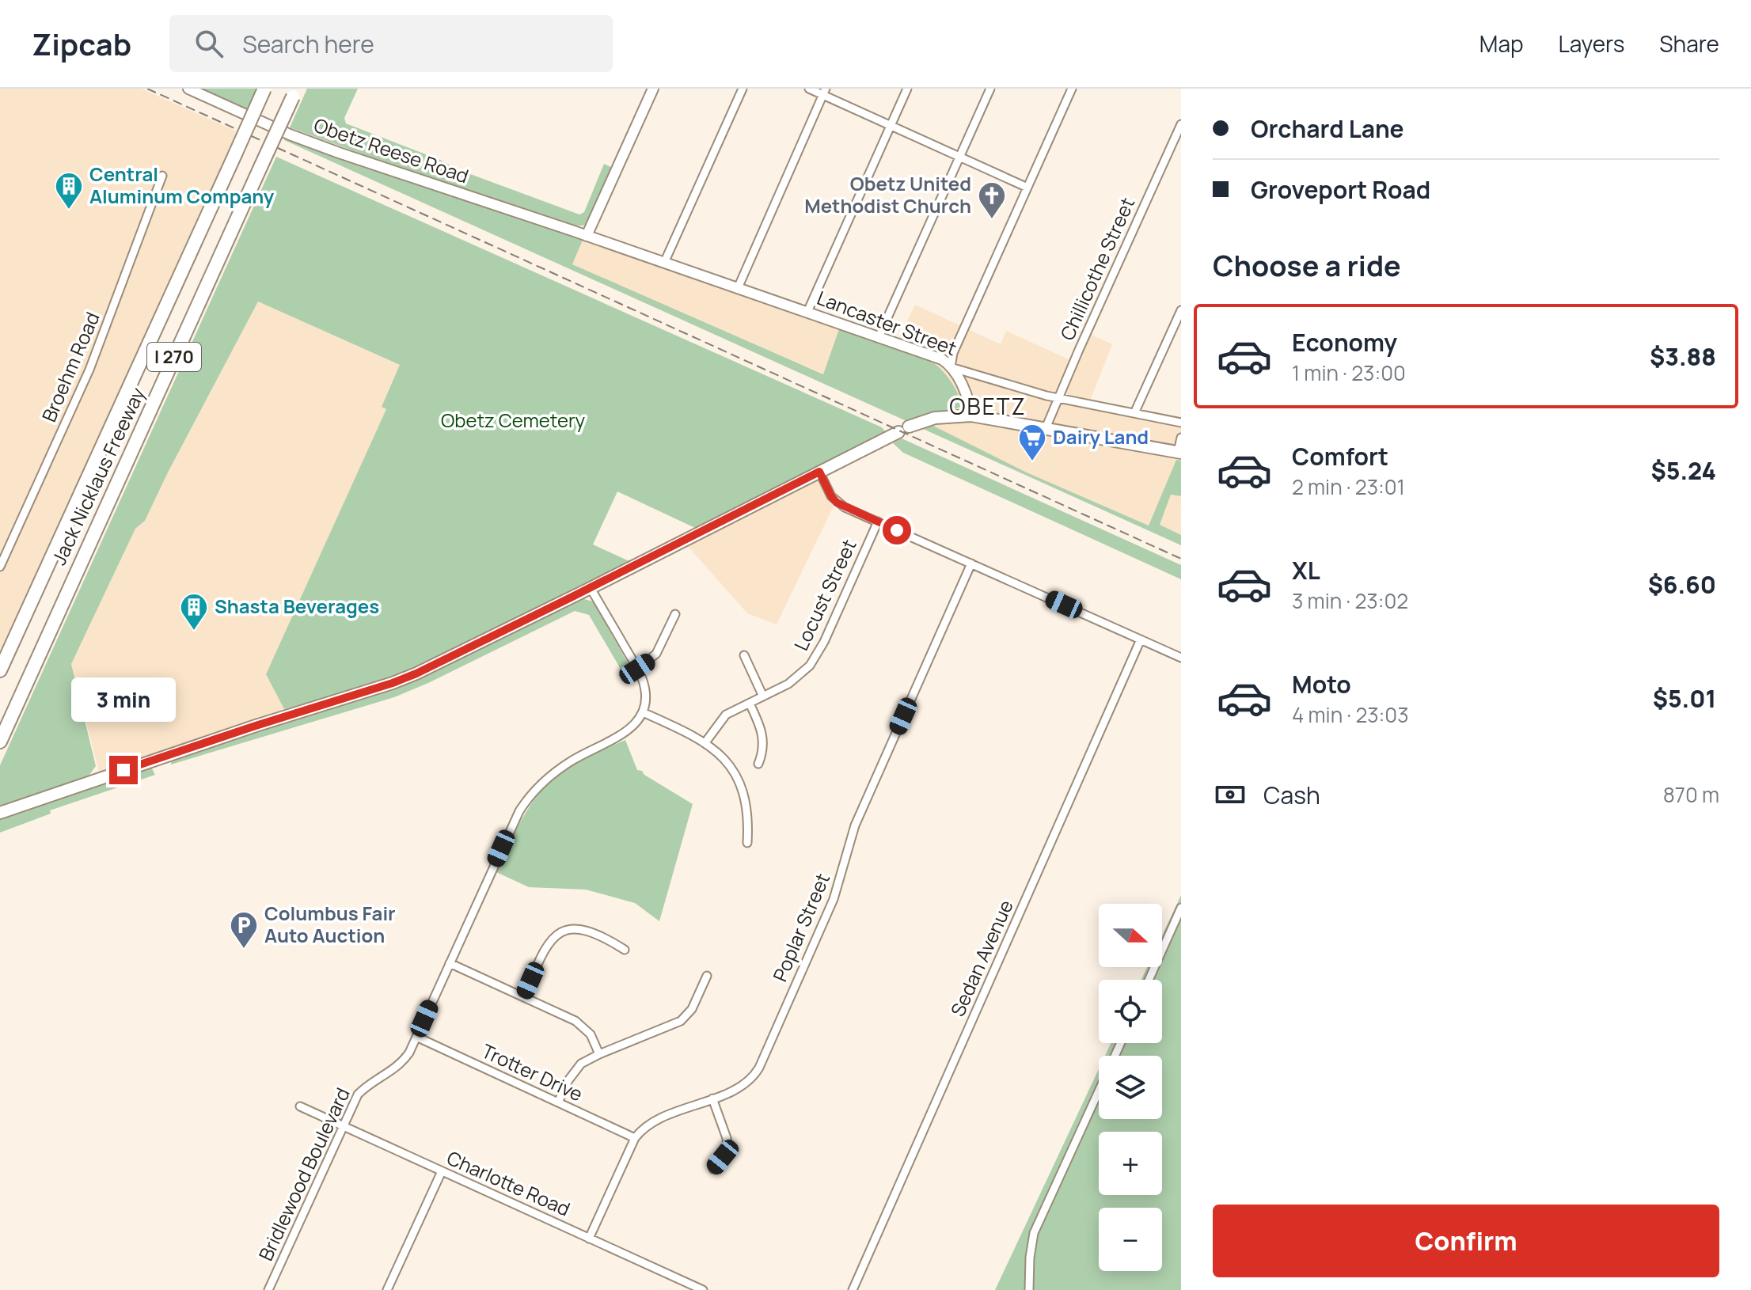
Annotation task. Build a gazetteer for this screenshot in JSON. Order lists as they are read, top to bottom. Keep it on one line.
{"streets":{"highway":["I 270","Jack Nicklaus Freeway"],"street":["Obetz Reese Road","Chillicothe Street","Lancaster Street","Broehm Road","Locust Street","Poplar Street","Sedan Avenue","Trotter Drive","Bridlewood Boulevard","Charlotte Road"]},"crossings":[["Obetz Reese Road","Lancaster Street"],["Chillicothe Street","Lancaster Street"],["Poplar Street","Trotter Drive"],["Poplar Street","Charlotte Road"],["Trotter Drive","Bridlewood Boulevard"],["Bridlewood Boulevard","Charlotte Road"]],"districts":["OBETZ"],"parks":["Obetz Cemetery"],"places":{"building":["Central Aluminum Company","Shasta Beverages"],"church":["Obetz United Methodist Church"],"supermarket":["Dairy Land"],"parking":["Columbus Fair Auto Auction"]},"north":"right","page":{"header":"Zipcab","search":"Search here","nav":["Map","Layers","Share"],"banner":["Orchard Lane","Groveport Road"],"heading":"Choose a ride","list":[{"name":"Economy","note":"1 min · 23:00","value":"$3.88"},{"name":"Comfort","note":"2 min · 23:01","value":"$5.24"},{"name":"XL","note":"3 min · 23:02","value":"$6.60"},{"name":"Moto","note":"4 min · 23:03","value":"$5.01"}],"bubble":"3 min","pay":["Cash","870 m"],"map_buttons":["+","−"],"buttons":"Confirm"}}
